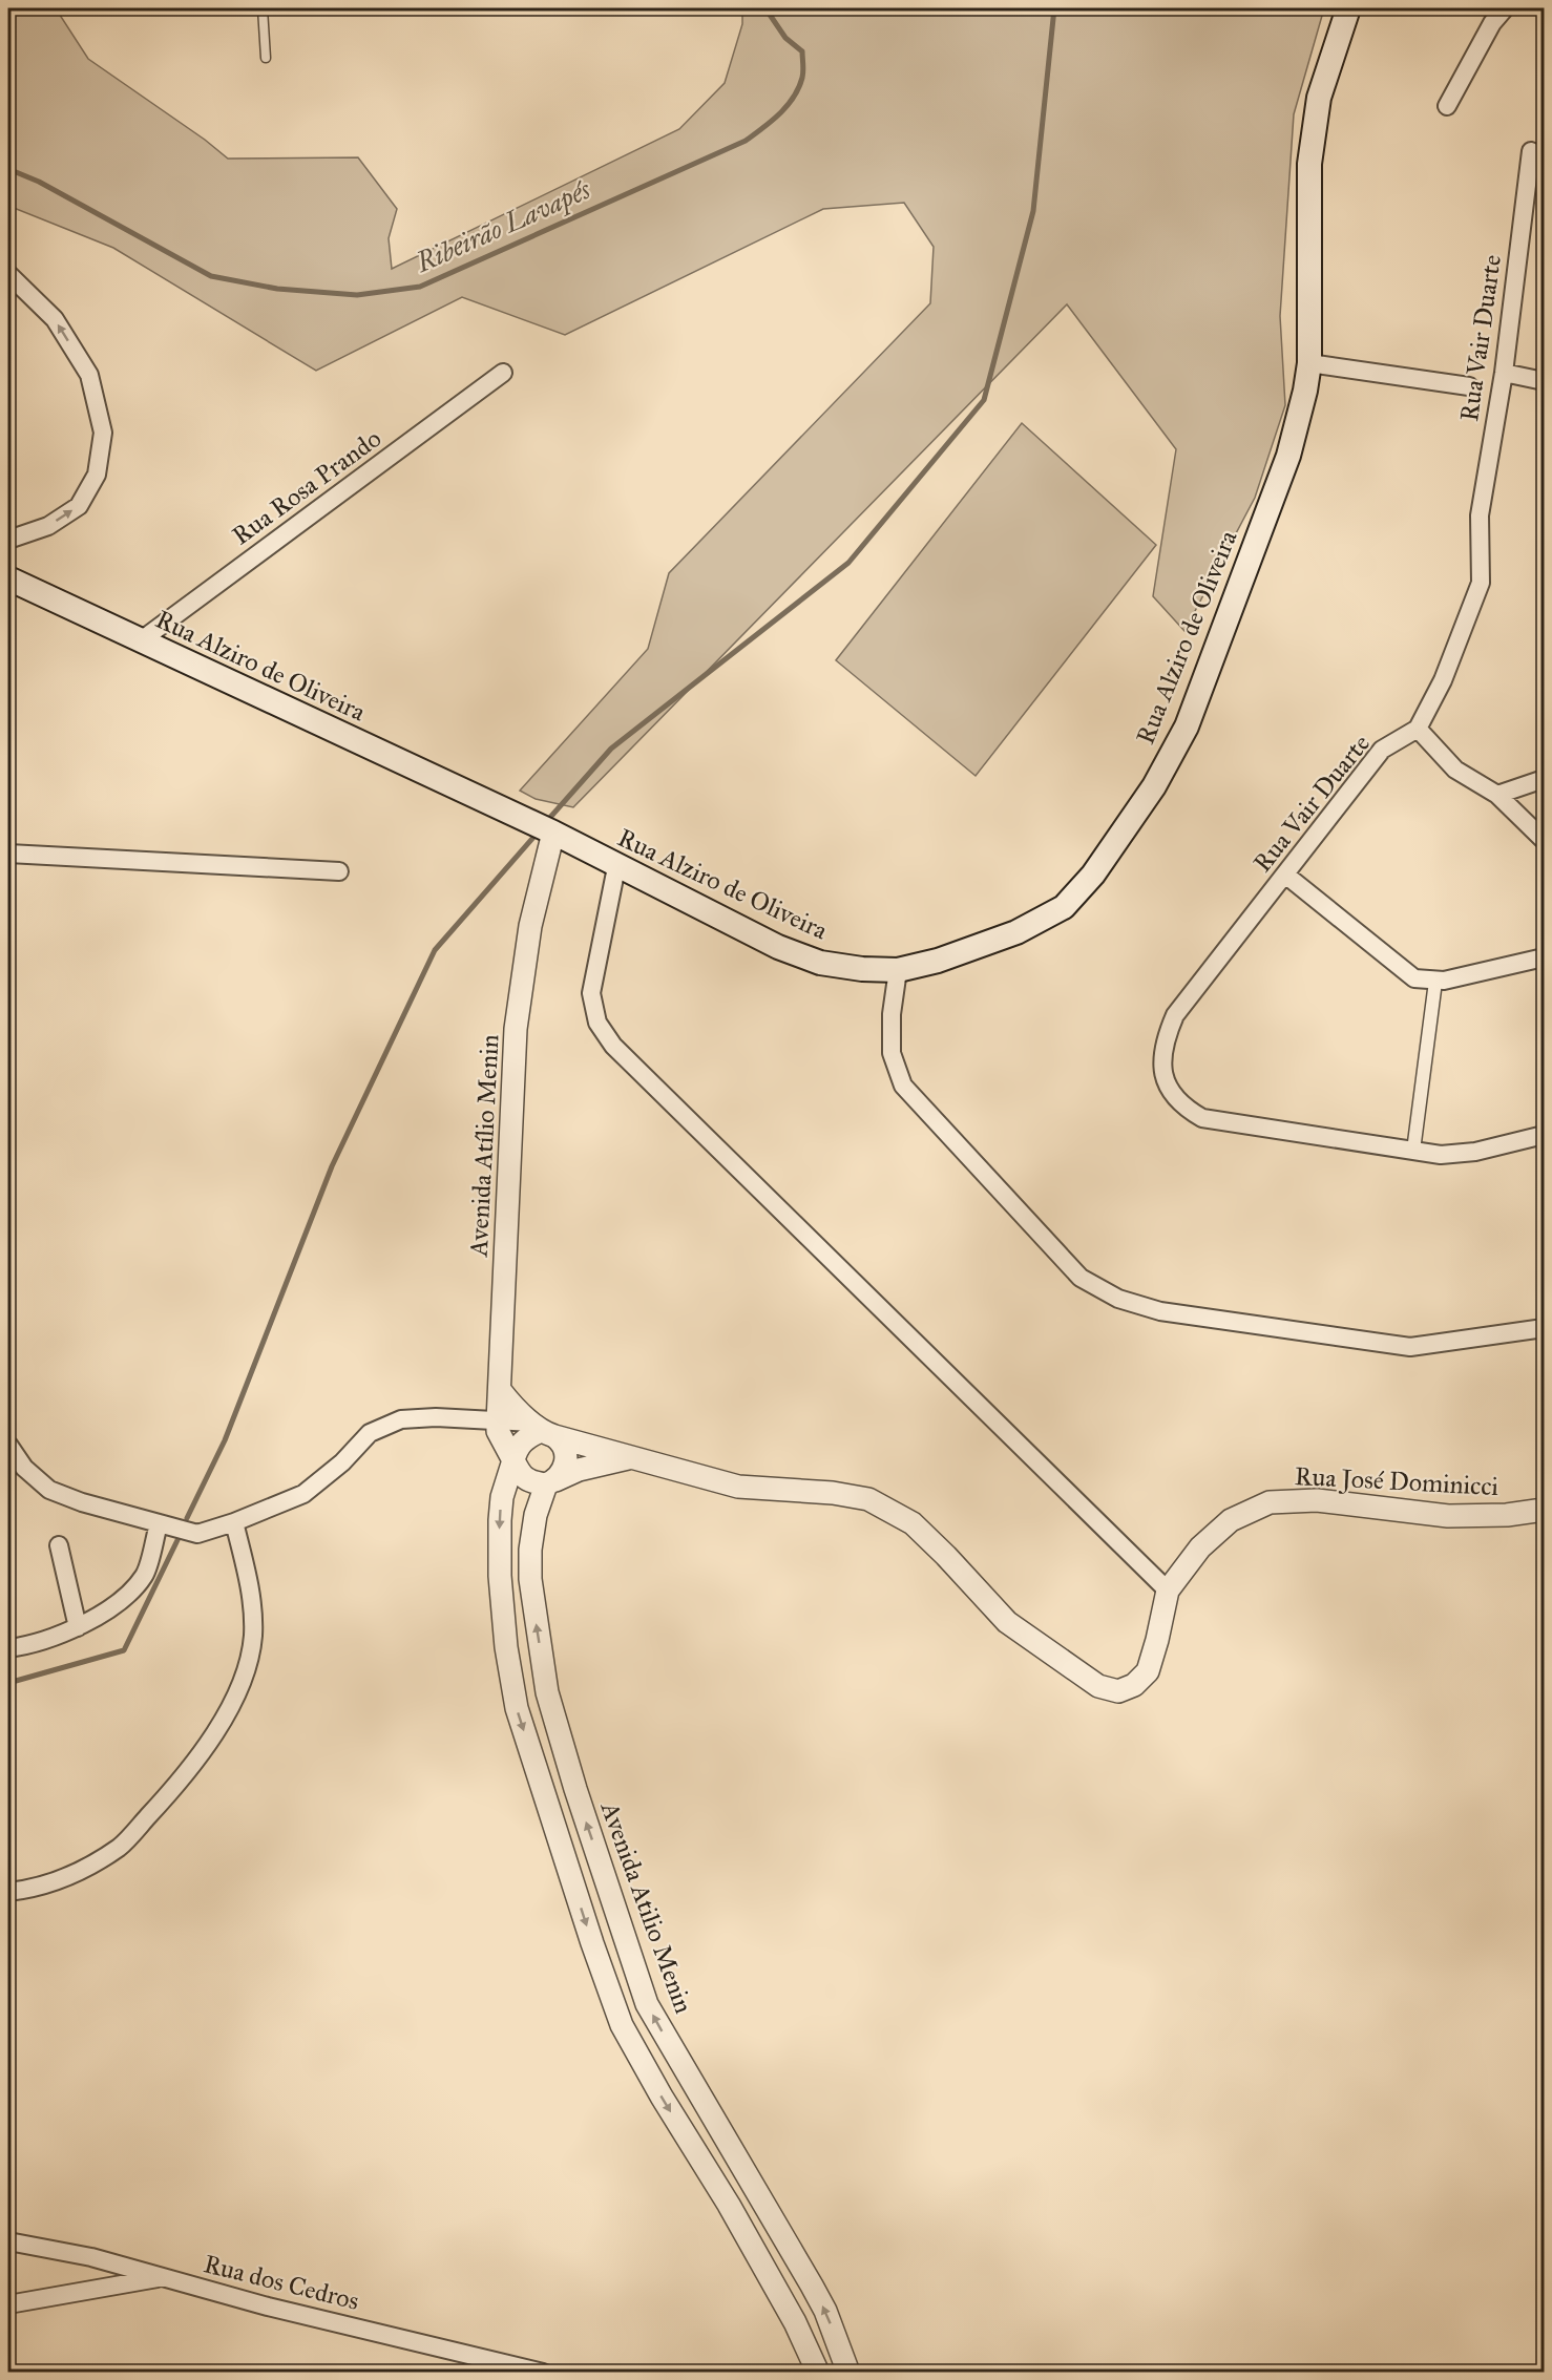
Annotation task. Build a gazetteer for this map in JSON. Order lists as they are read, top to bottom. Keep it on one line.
{"streets":{"main road":["Rua Alziro de Oliveira"],"street":["Rua Vair Duarte","Rua Rosa Prando","Avenida Atílio Menin","Rua José Dominicci","Avenida Atilio Menin","Rua dos Cedros"]},"crossings":[["Rua Rosa Prando","Rua Alziro de Oliveira"],["Rua Alziro de Oliveira","Avenida Atílio Menin"],["Avenida Atílio Menin","Avenida Atilio Menin"]],"water":["Ribeirão Lavapés"]}
